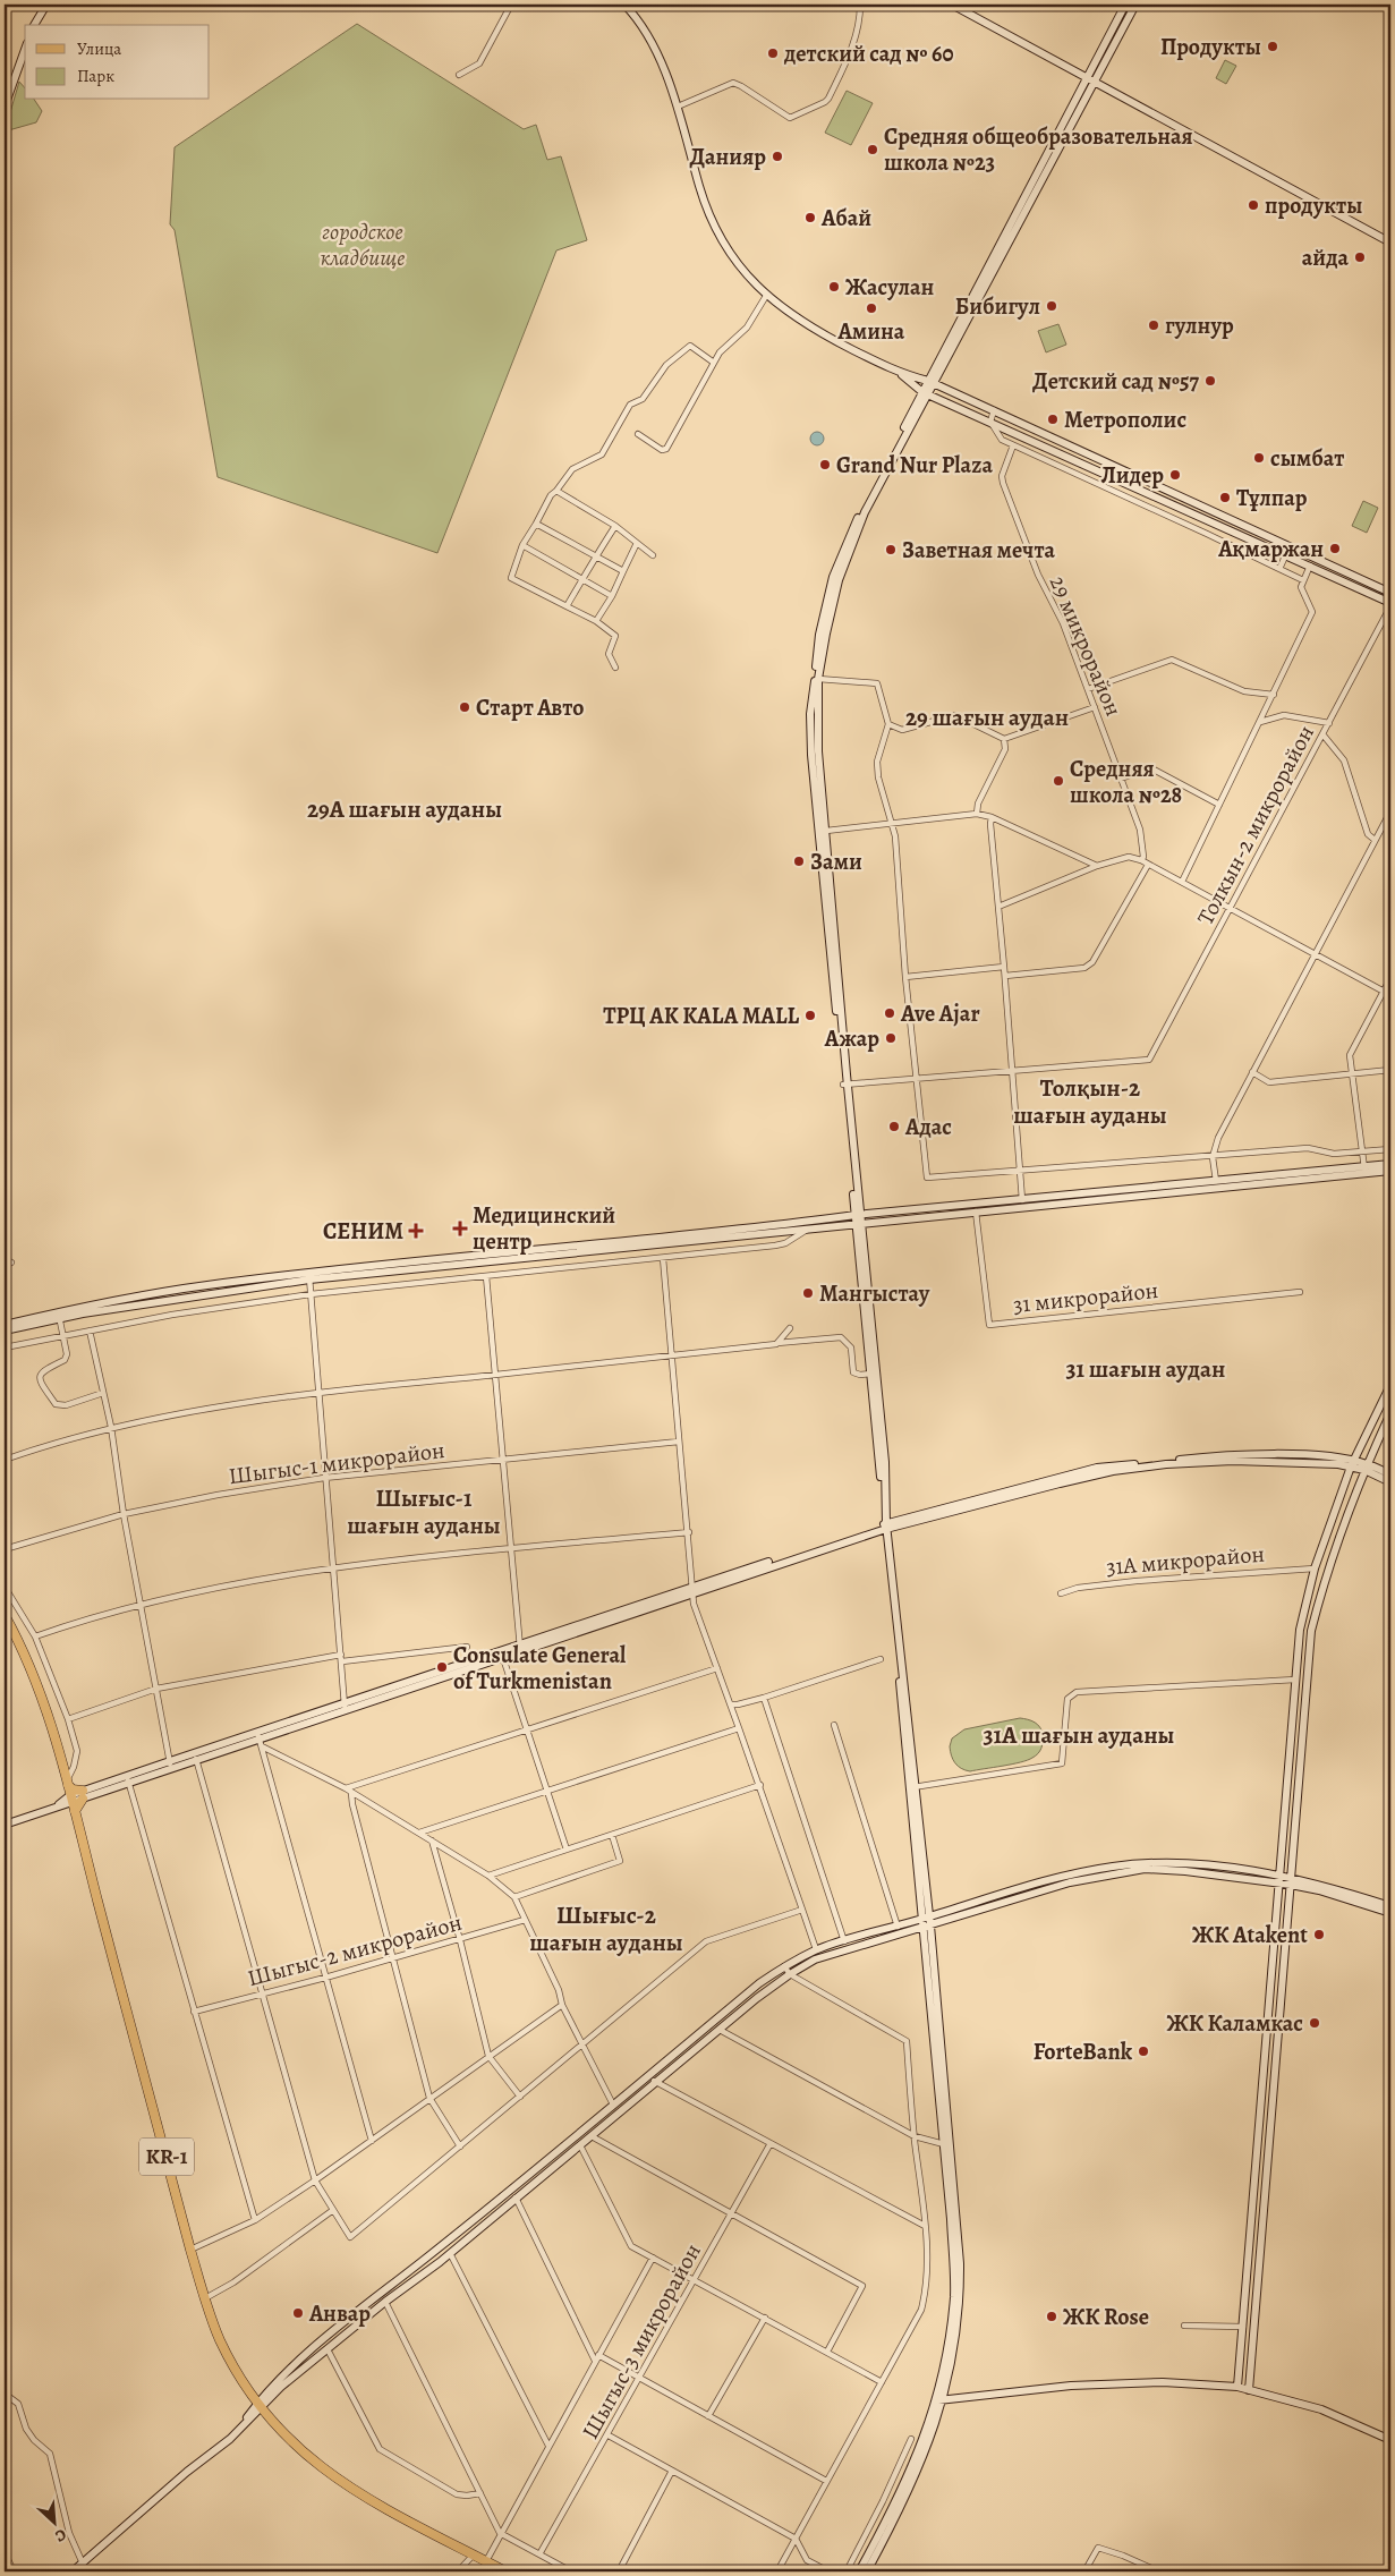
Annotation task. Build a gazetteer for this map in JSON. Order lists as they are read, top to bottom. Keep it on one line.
{"streets":{"main road":["KR-1"],"street":["29 микрорайон","Толкын-2 микрорайон","31 микрорайон","Шыгыс-1 микрорайон","31А микрорайон","Шыгыс-2 микрорайон","Шыгыс-3 микрорайон"]},"districts":["29 шағын аудан","29А шағын ауданы","Толқын-2 шағын ауданы","31 шағын аудан","Шығыс-1 шағын ауданы","31А шағын ауданы","Шығыс-2 шағын ауданы"],"parks":["городское кладбище"],"places":{"other":["Продукты","детский сад № 60","Средняя общеобразовательная школа №23","Данияр","продукты","Абай","айда","Жасулан","Бибигул","Амина","гулнур","Детский сад №57","Метрополис","сымбат","Grand Nur Plaza","Лидер","Тұлпар","Ақмаржан","Заветная мечта","Старт Авто","Средняя школа №28","Зами","Ave Ajar","ТРЦ AK KALA MALL","Ажар","Адас","Мангыстау","Consulate General of Turkmenistan","ЖК Atakent","ЖК Каламкас","ForteBank","Анвар","ЖК Rose"],"health":["Медицинский центр","СЕНИМ"]},"legend":["Улица","Парк"],"north":"bottom right"}
